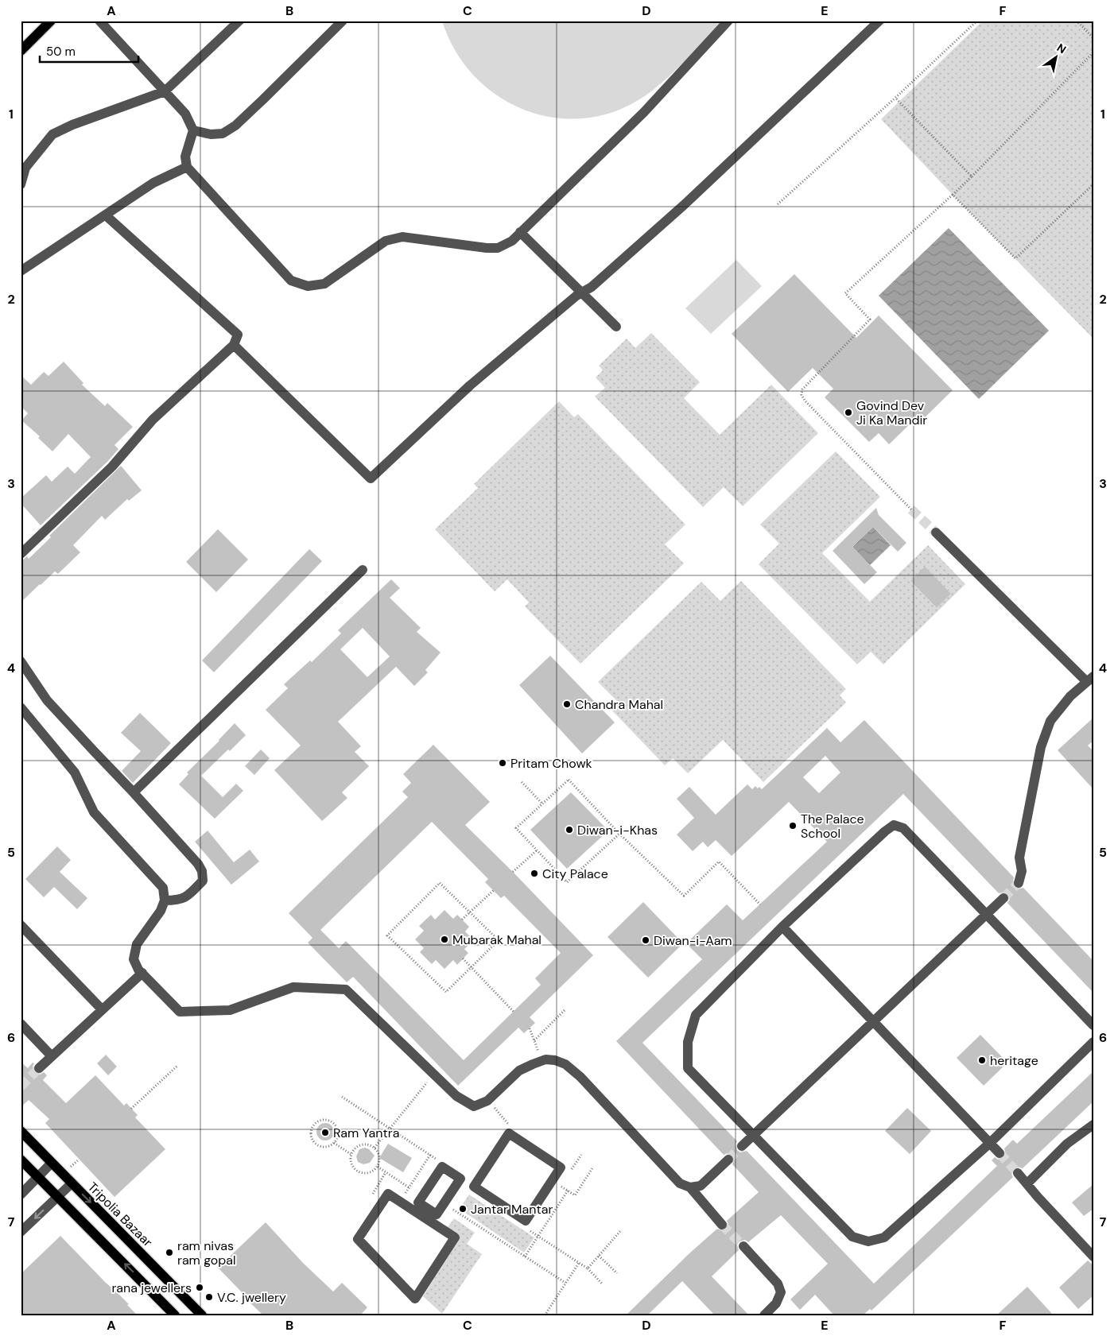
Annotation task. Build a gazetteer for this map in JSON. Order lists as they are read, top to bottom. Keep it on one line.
{"streets":{"main road":["Tripolia Bazaar"]},"places":["Govind Dev Ji Ka Mandir","Chandra Mahal","Pritam Chowk","The Palace School","Diwan-i-Khas","City Palace","Mubarak Mahal","Diwan-i-Aam","heritage","Ram Yantra","Jantar Mantar","ram nivas ram gopal","rana jewellers","V.C. jwellery"],"scale_bar":"50 m","north":"top right","grid":{"columns":["A","B","C","D","E","F"],"rows":["1","2","3","4","5","6","7"]}}
